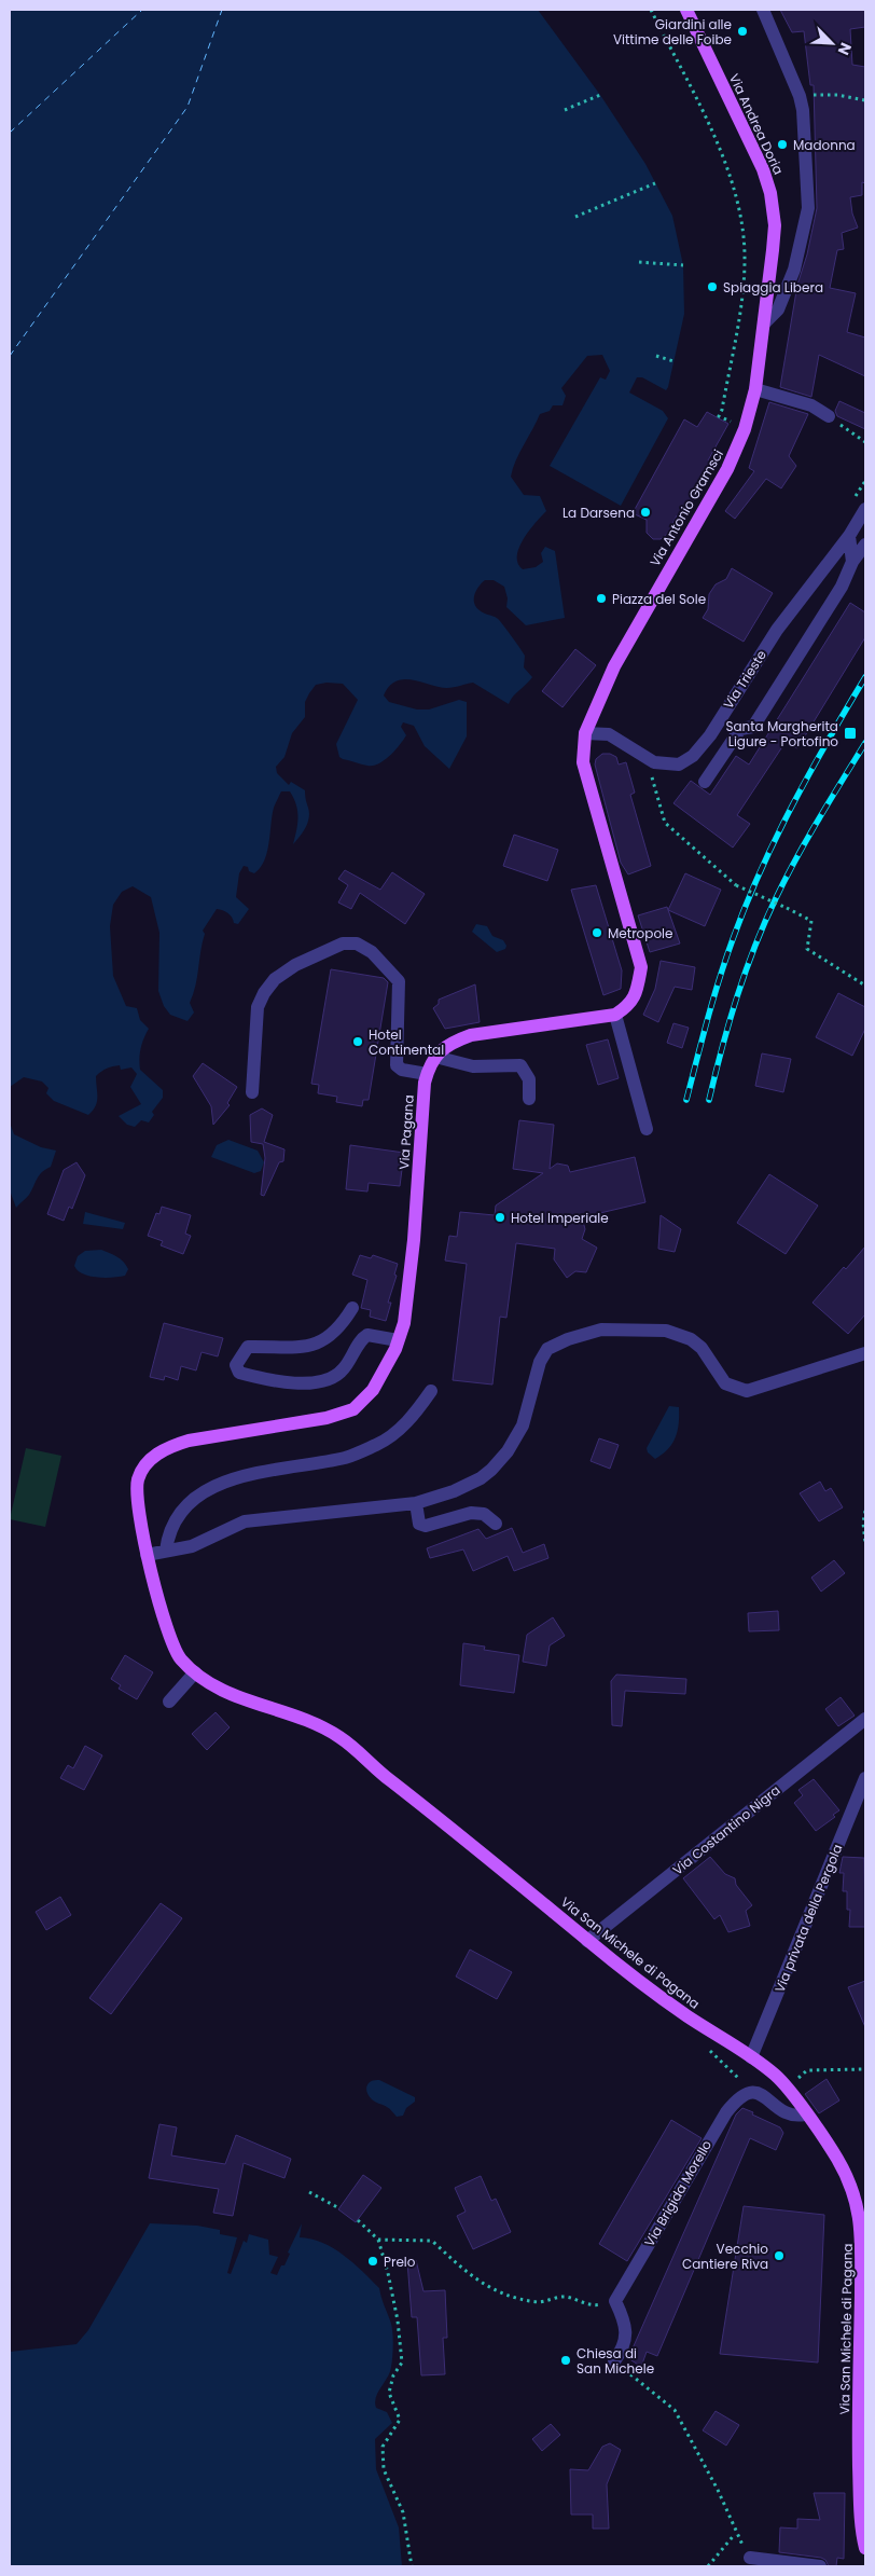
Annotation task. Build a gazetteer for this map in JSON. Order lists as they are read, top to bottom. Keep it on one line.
{"streets":{"main road":["Via Andrea Doria","Via Antonio Gramsci","Via Pagana","Via San Michele di Pagana"],"street":["Via Trieste","Via Costantino Nigra","Via privata della Pergola","Via Brigida Morello"]},"crossings":[["Via Andrea Doria","Via Antonio Gramsci"],["Via Antonio Gramsci","Via Trieste"],["Via Pagana","Via San Michele di Pagana"],["Via Costantino Nigra","Via San Michele di Pagana"],["Via privata della Pergola","Via San Michele di Pagana"],["Via San Michele di Pagana","Via Brigida Morello"]],"places":{"other":["Giardini alle Vittime delle Foibe","Madonna","Spiaggia Libera","La Darsena","Piazza del Sole","Metropole","Hotel Continental","Hotel Imperiale","Vecchio Cantiere Riva","Prelo","Chiesa di San Michele"],"transit":["Santa Margherita Ligure - Portofino"]},"north":"bottom right"}
